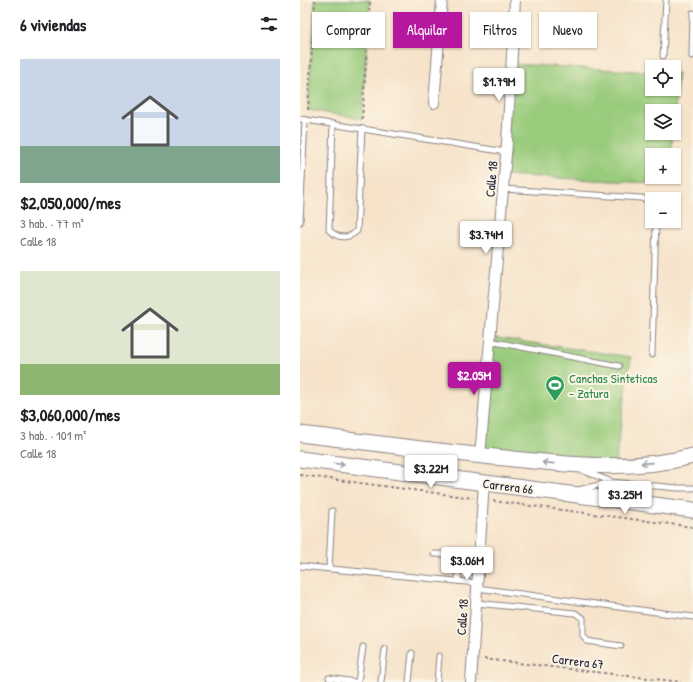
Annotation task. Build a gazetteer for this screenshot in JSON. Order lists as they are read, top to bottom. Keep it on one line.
{"streets":{"main road":["Carrera 66"],"street":["Calle 18"],"path":["Carrera 67"]},"crossings":[["Calle 18","Carrera 66"],["Calle 18","Carrera 67"]],"places":{"sports":["Canchas Sinteticas - Zatura"]},"page":{"heading":"6 viviendas","chip":["Comprar","Alquilar","Filtros","Nuevo"],"list":[{"name":"$2,050,000/mes","note":"3 hab. · 77 m² · Calle 18"},{"name":"$3,060,000/mes","note":"3 hab. · 101 m² · Calle 18"}],"map_buttons":["+","−"],"price":["$1.79M","$3.74M","$2.05M","$3.22M","$3.25M","$3.06M"]}}
